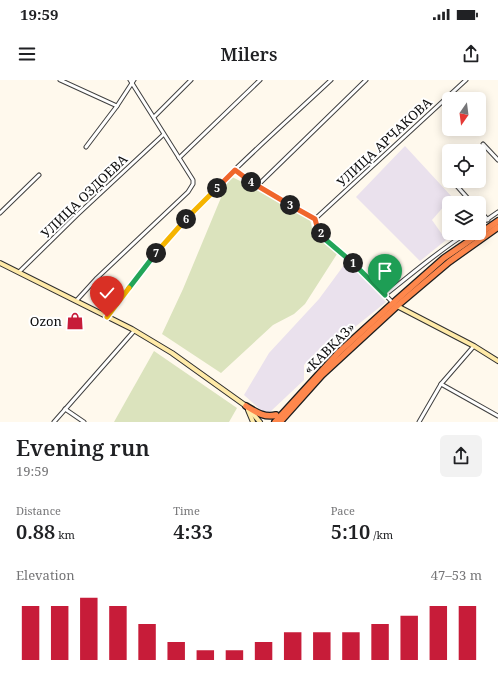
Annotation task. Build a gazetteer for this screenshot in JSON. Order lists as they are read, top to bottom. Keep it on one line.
{"streets":{"highway":["«КАВКАЗ»"],"street":["УЛИЦА АРЧАКОВА","УЛИЦА ОЗДОЕВА"]},"places":{"shop":["Ozon"]},"north":"bottom","page":{"status":"19:59","header":"Milers","pins":["4","5","3","6","2","7","1"],"heading":["Evening run","19:59"],"stats":[["Distance","0.88 km"],["Time","4:33"],["Pace","5:10 /km"]],"chart":["Elevation","47–53 m"]}}
